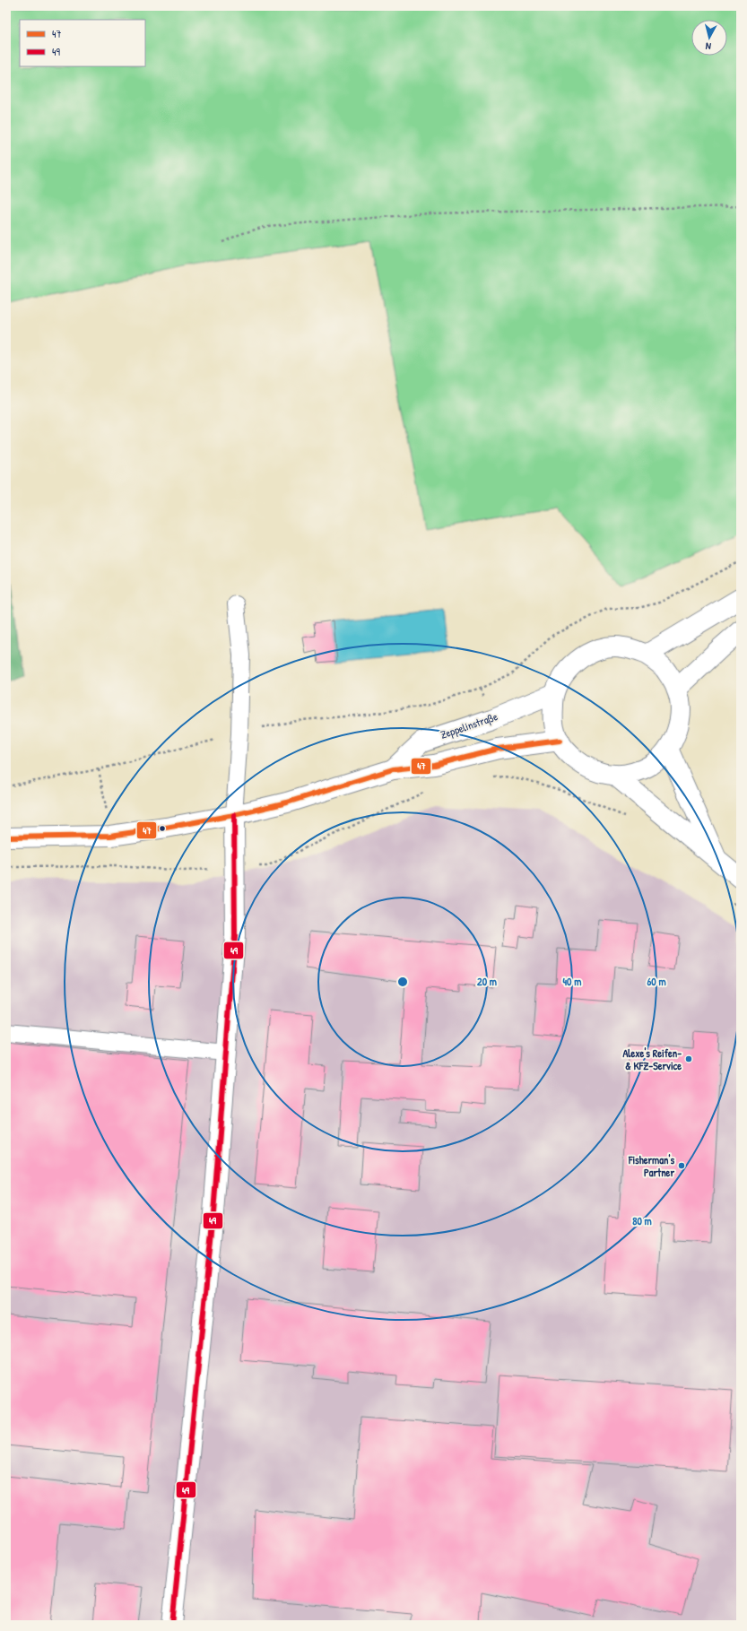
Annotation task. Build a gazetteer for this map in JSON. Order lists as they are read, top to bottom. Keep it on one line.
{"streets":{"main road":["Zeppelinstraße"]},"places":["Alexe's Reifen- & KFZ-Service","Fisherman's Partner"],"lines":["transit line 47","transit line 49"],"legend":["47","49"],"north":"bottom","rings":["20 m","40 m","60 m","80 m"]}
